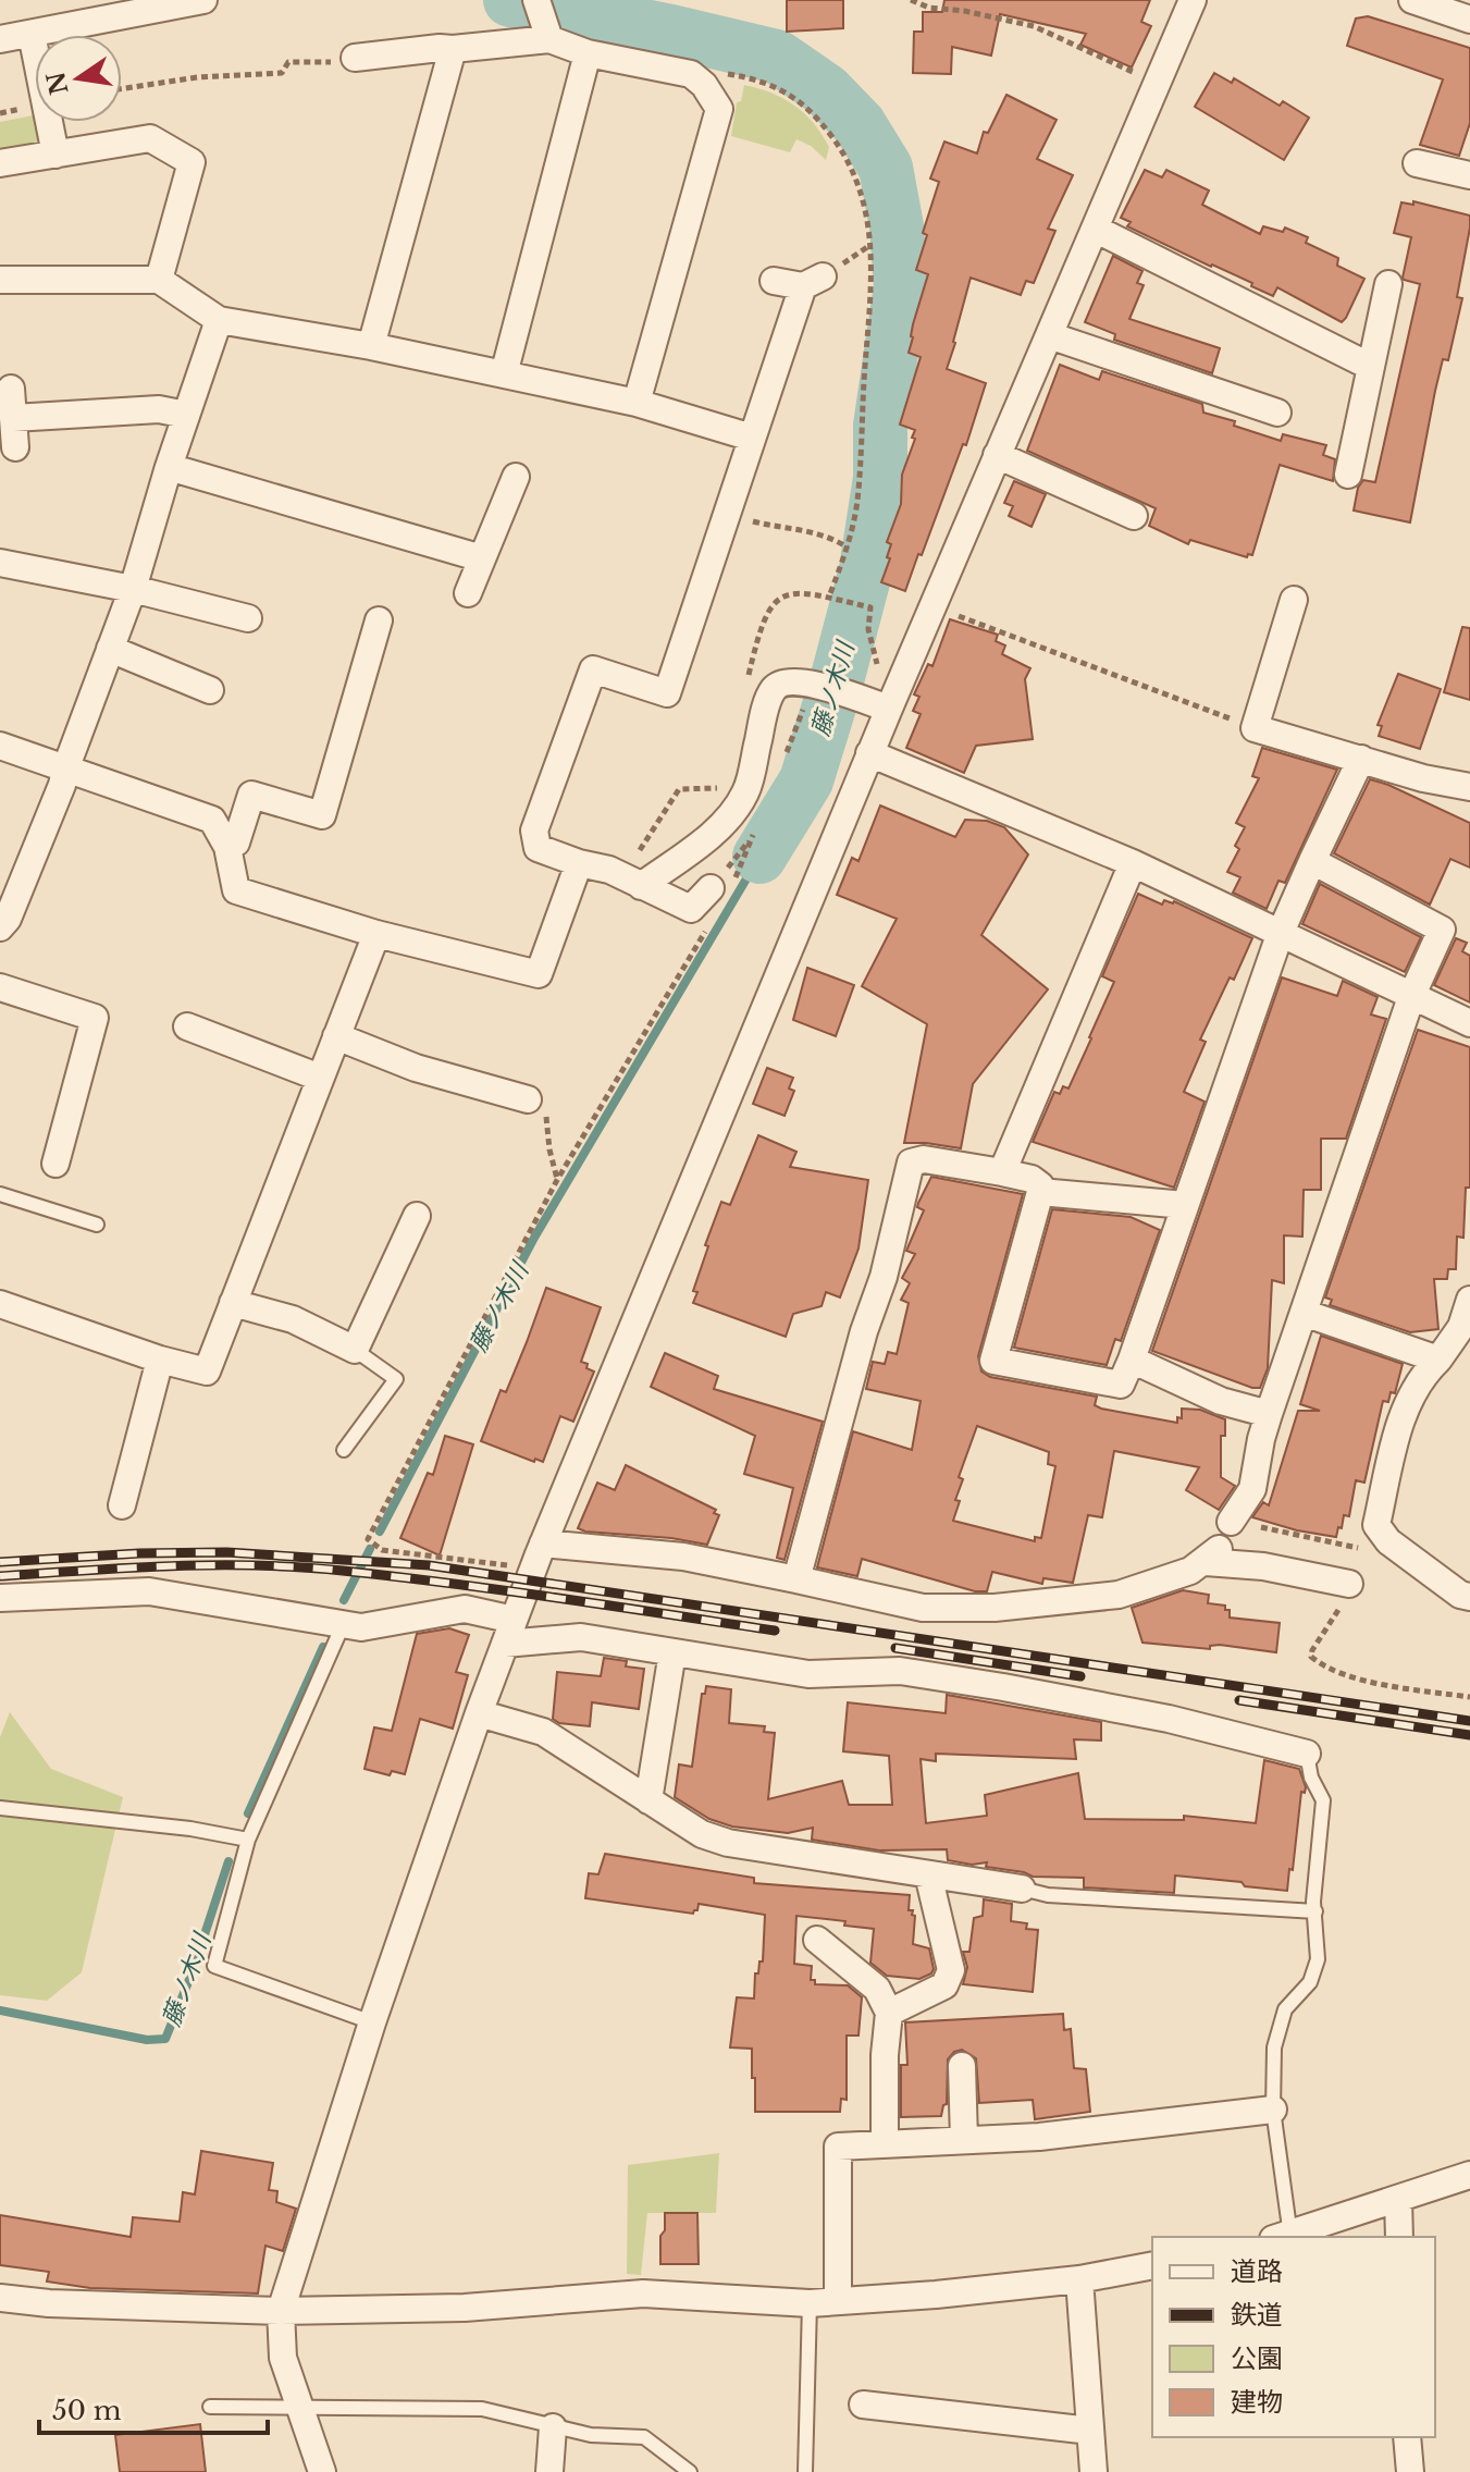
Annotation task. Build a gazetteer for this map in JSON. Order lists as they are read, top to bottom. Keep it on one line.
{"water":["藤ノ木川"],"legend":["道路","鉄道","公園","建物"],"scale_bar":"50 m","north":"left"}
